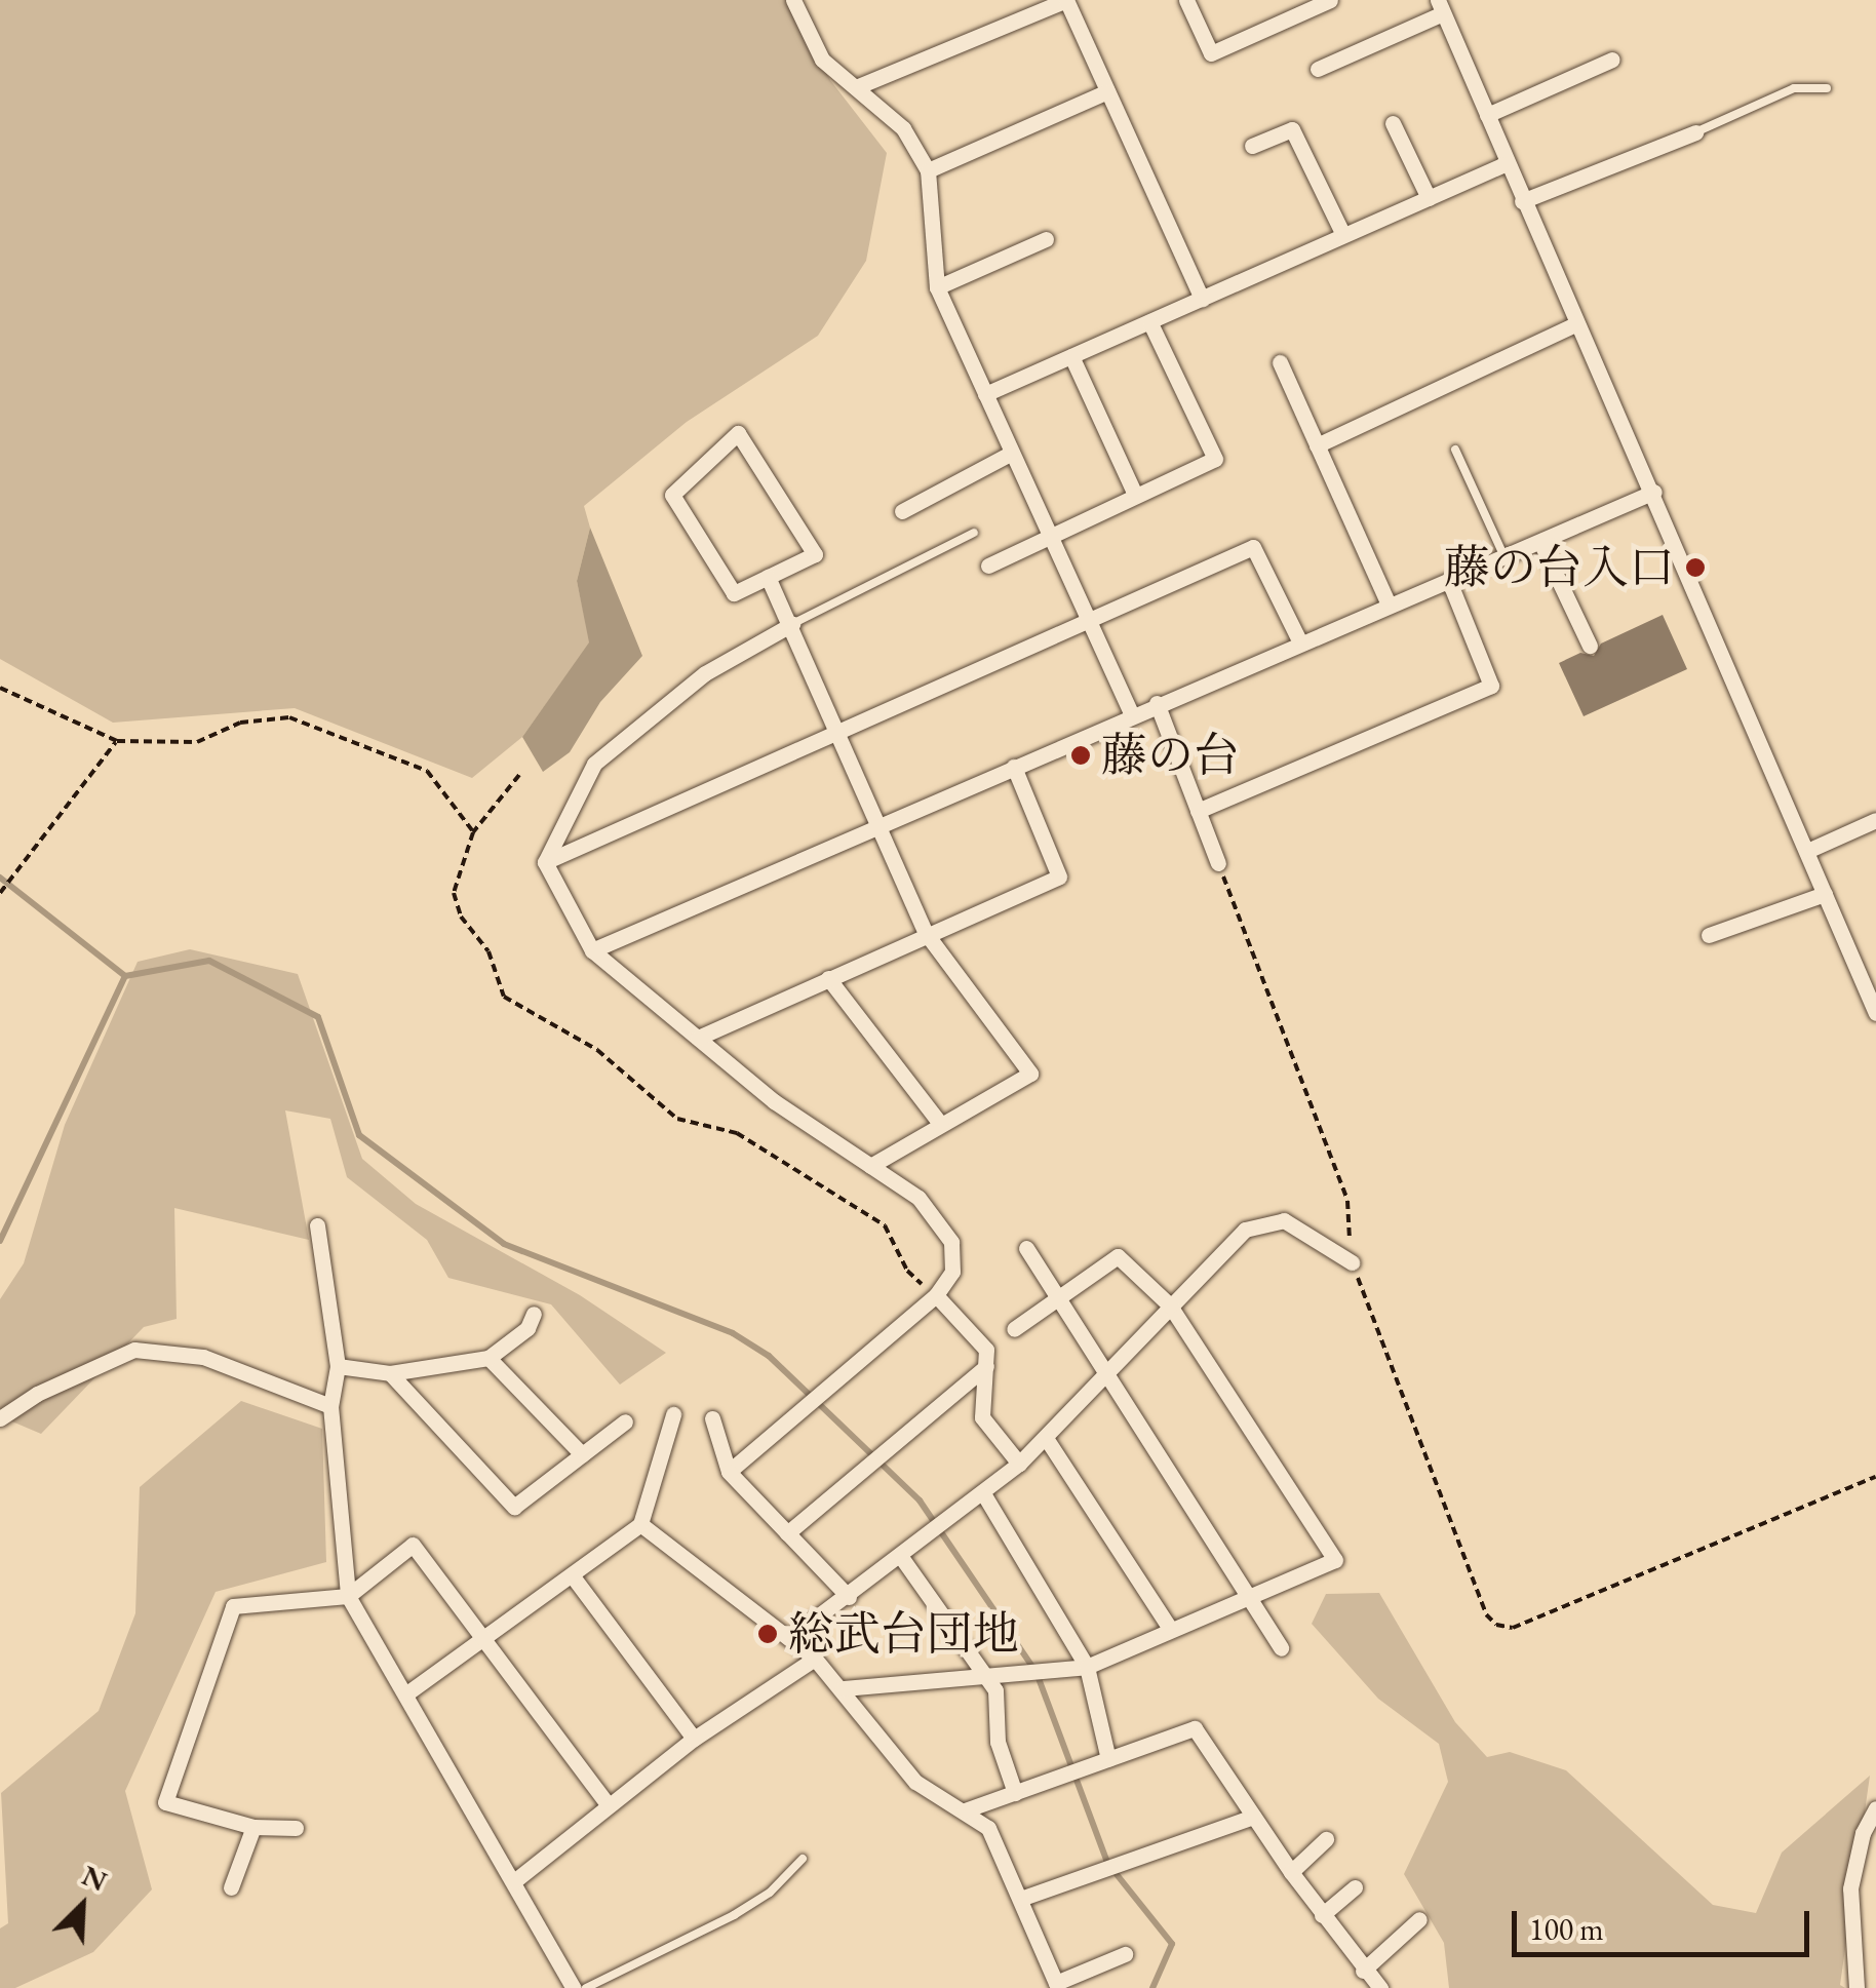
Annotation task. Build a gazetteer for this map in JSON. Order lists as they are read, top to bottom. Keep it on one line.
{"places":["藤の台入口","藤の台","総武台団地"],"scale_bar":"100 m","north":"top right"}
